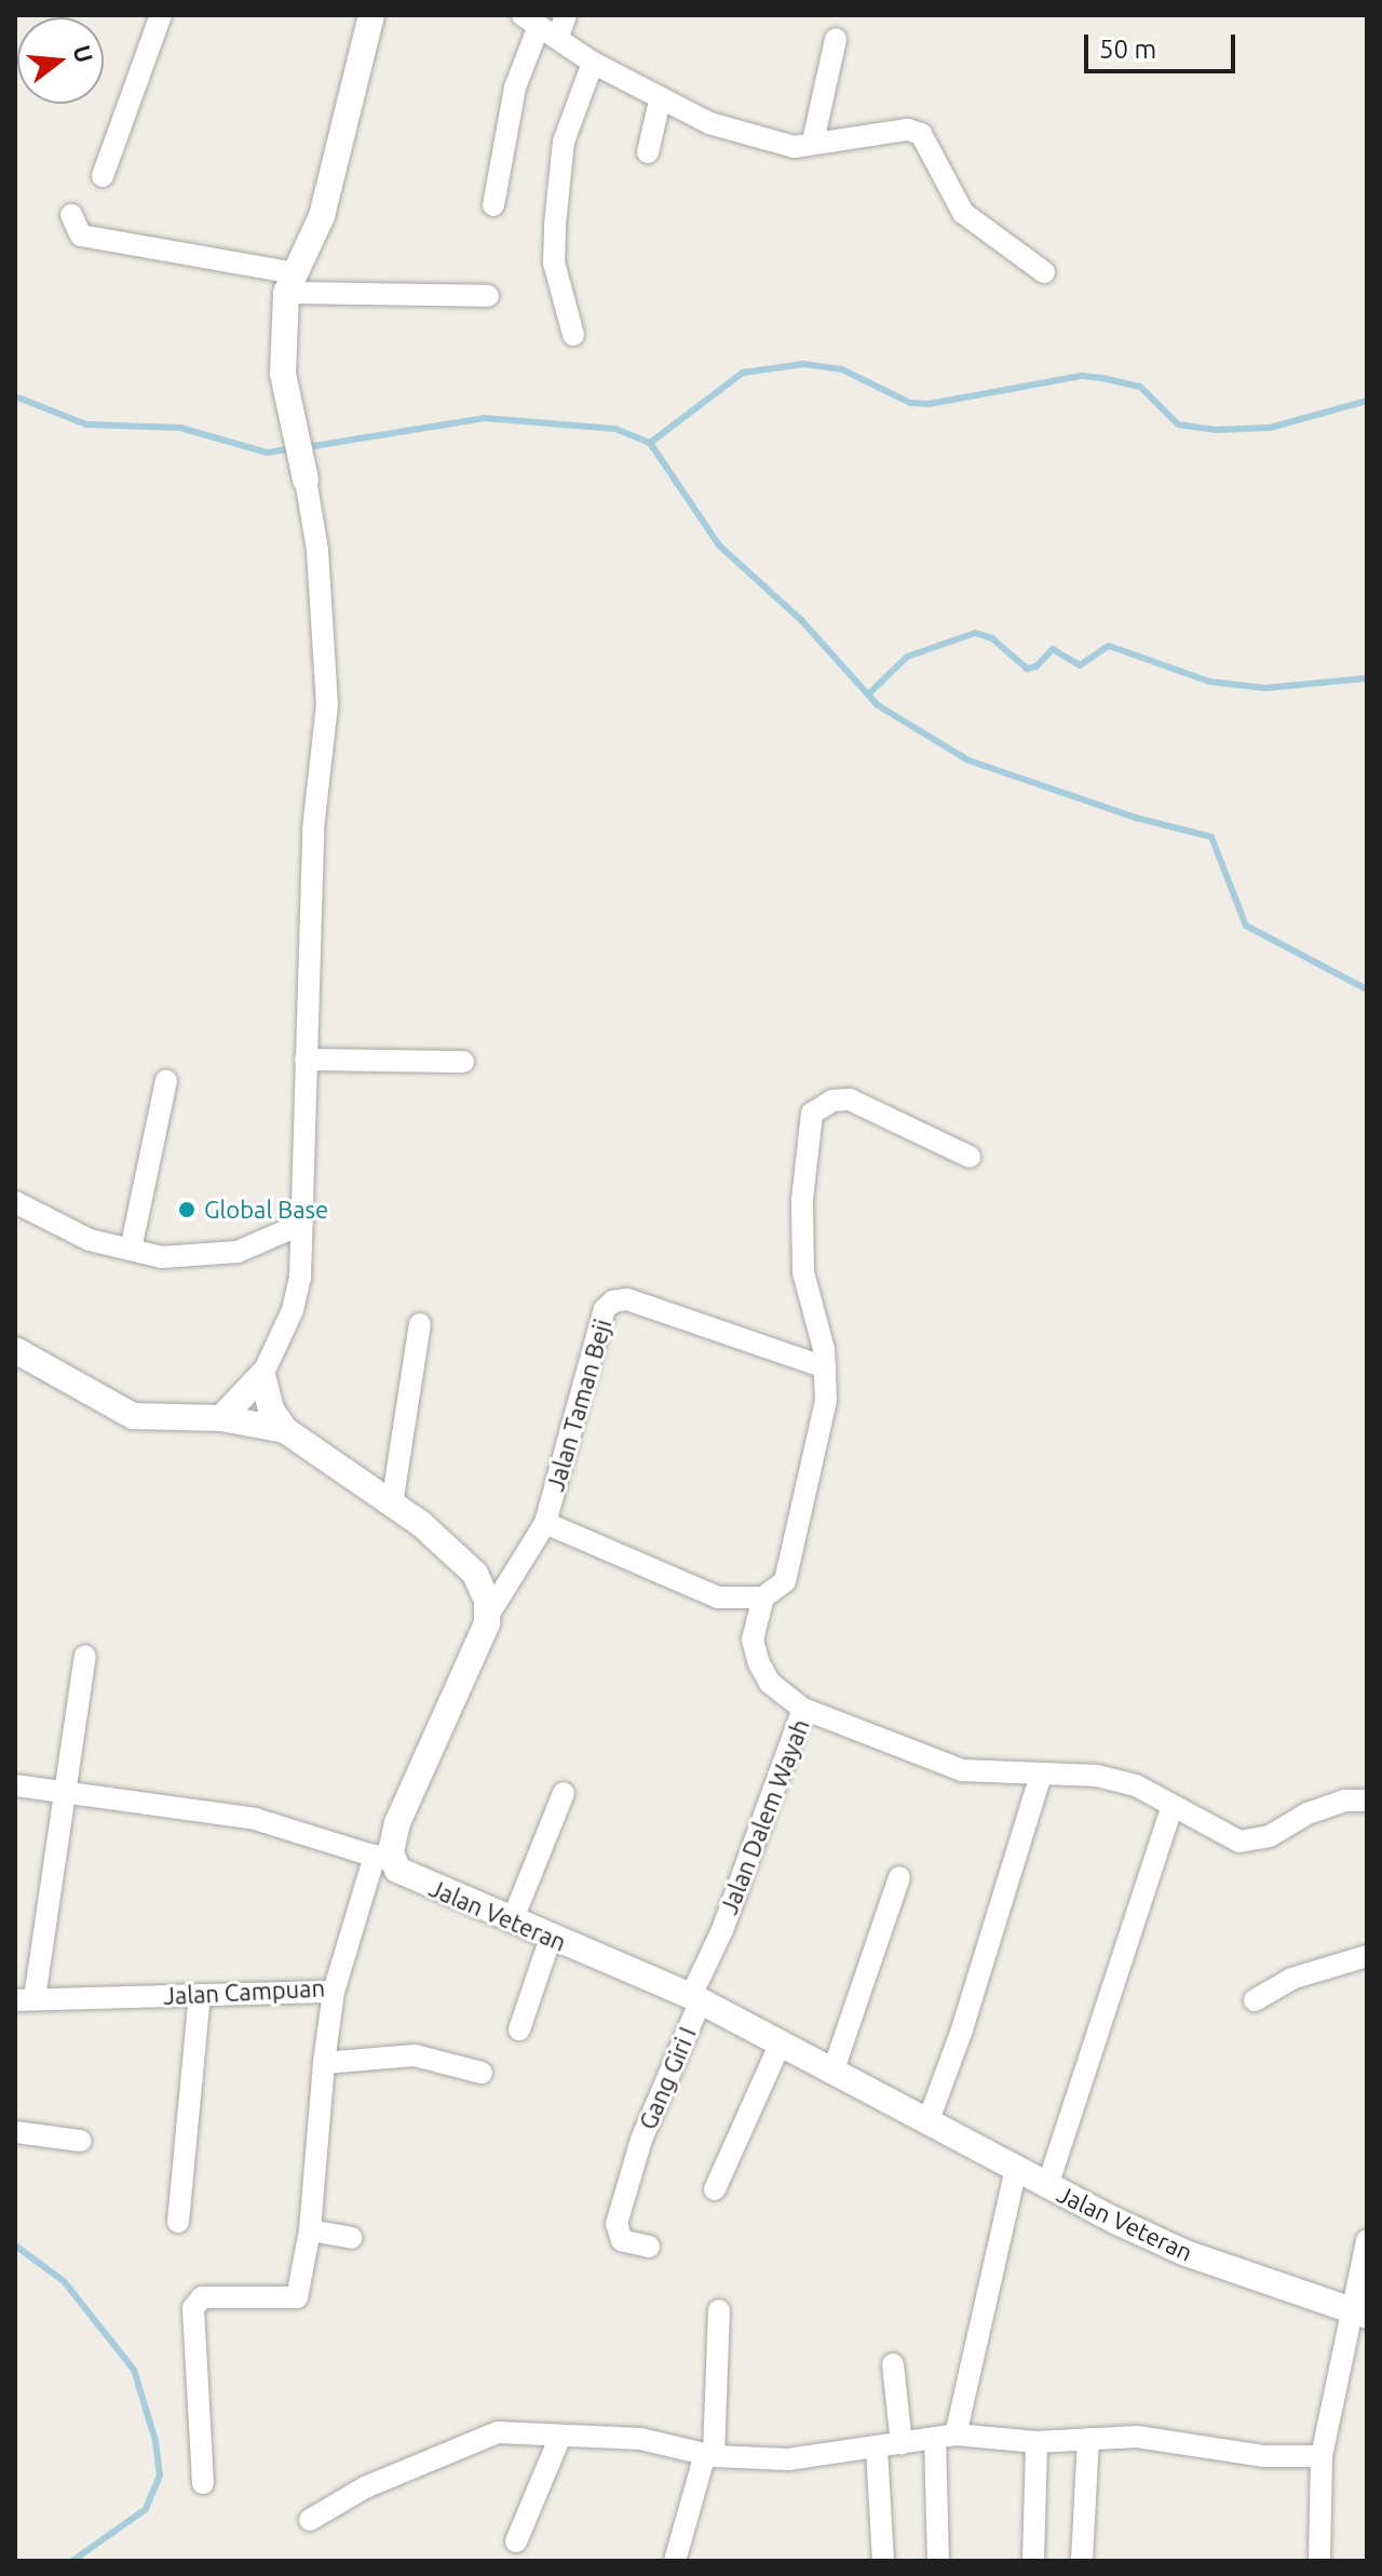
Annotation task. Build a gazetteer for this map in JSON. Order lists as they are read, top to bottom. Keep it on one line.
{"streets":{"street":["Jalan Taman Beji","Jalan Dalem Wayah","Jalan Veteran","Jalan Campuan","Gang Giri I"]},"crossings":[["Jalan Dalem Wayah","Jalan Veteran"],["Jalan Dalem Wayah","Gang Giri I"],["Jalan Veteran","Jalan Campuan"],["Jalan Veteran","Gang Giri I"]],"places":["Global Base"],"scale_bar":"50 m","north":"right"}
